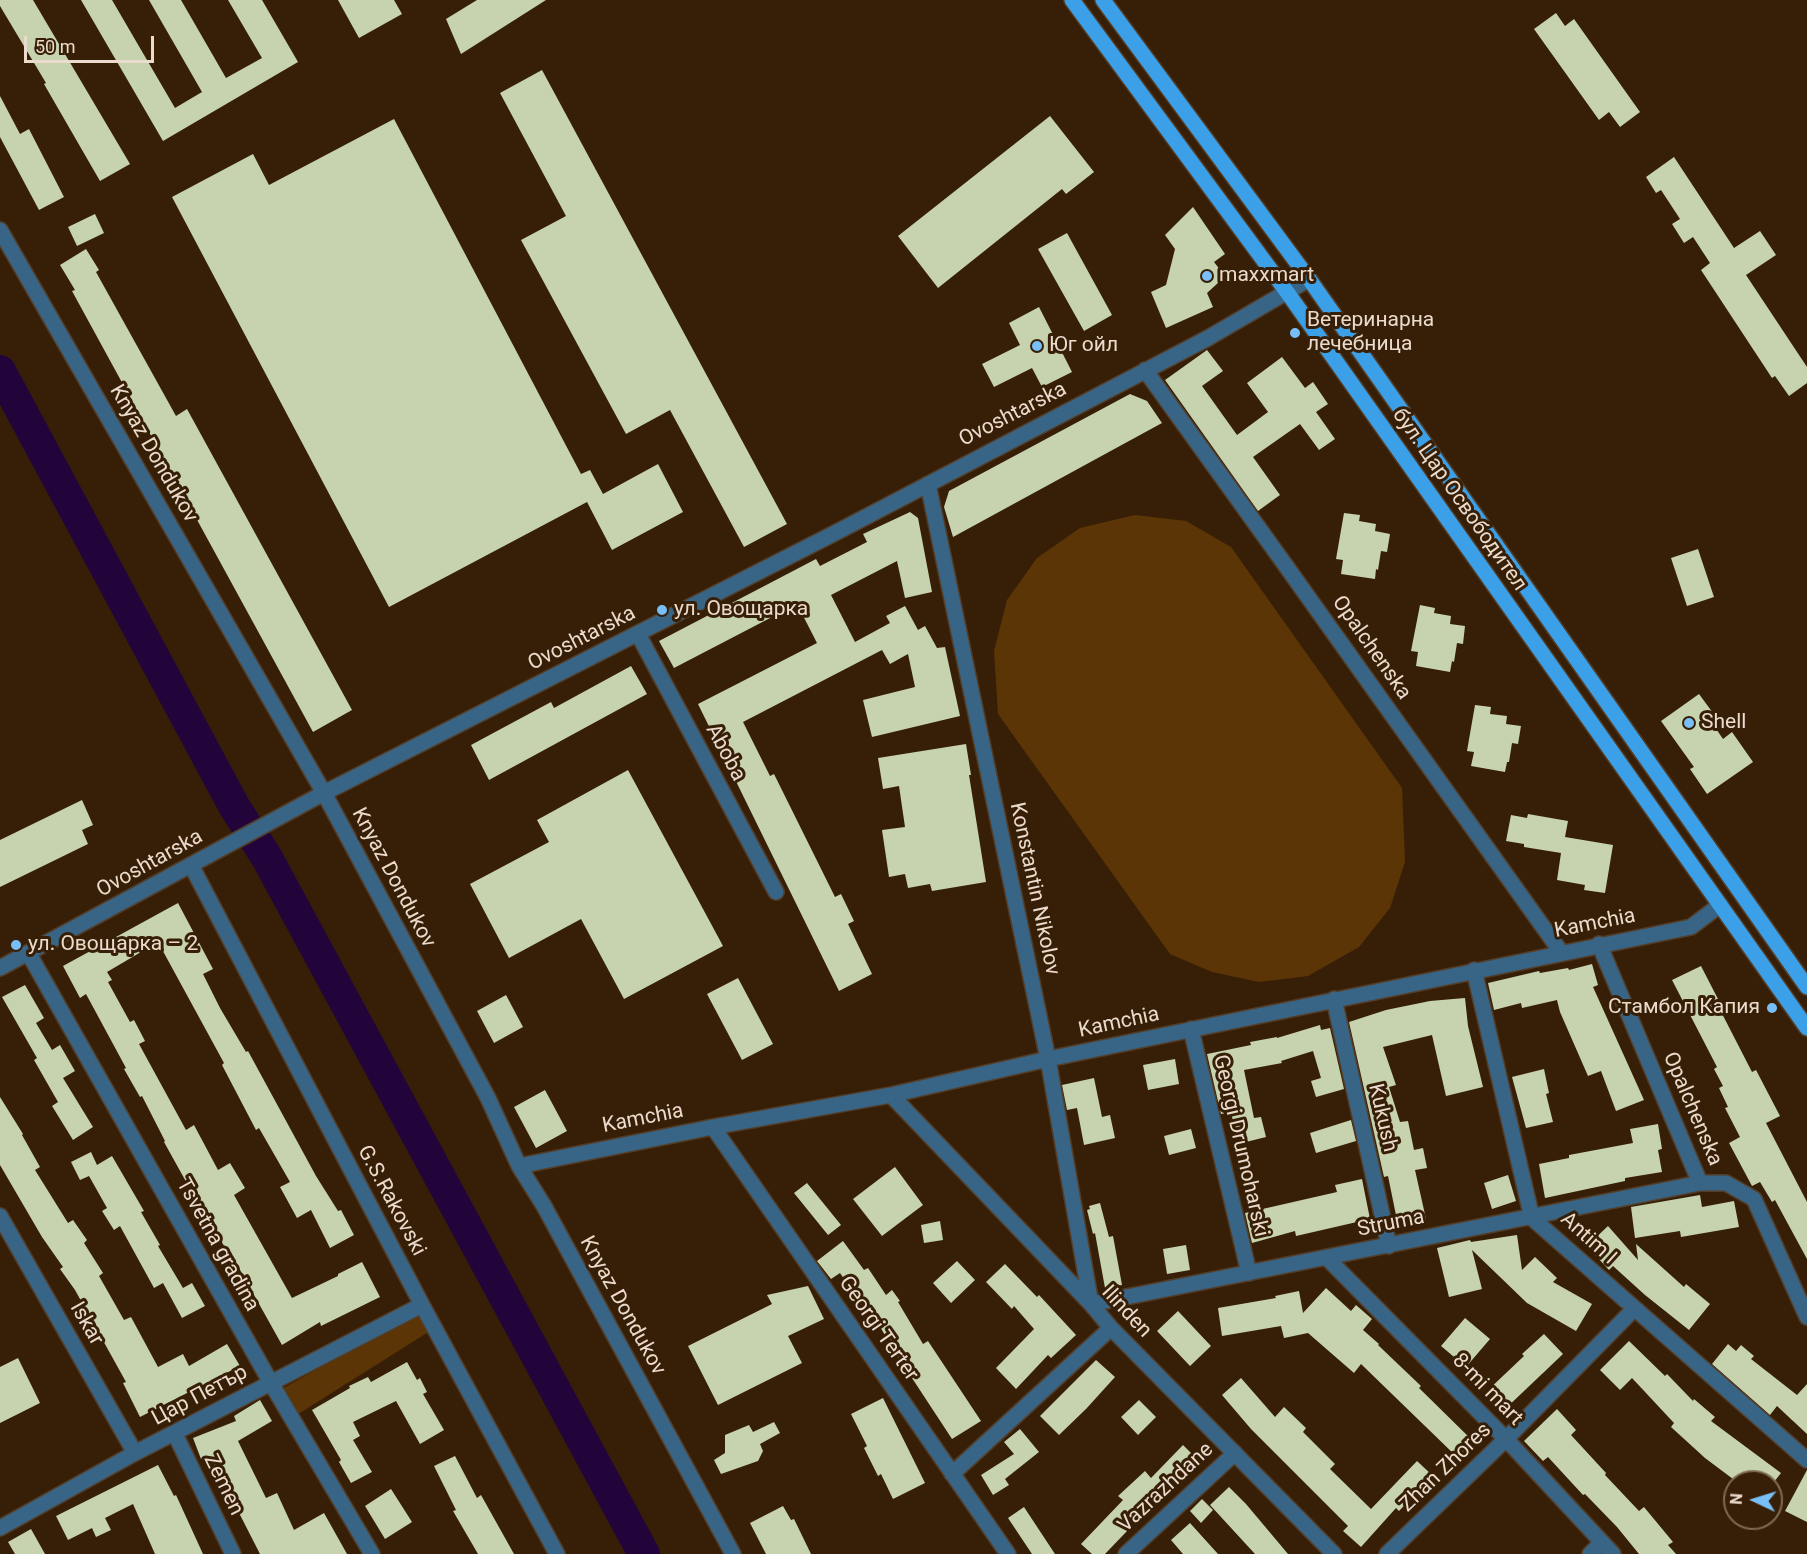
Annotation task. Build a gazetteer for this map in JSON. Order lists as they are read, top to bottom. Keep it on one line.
{"streets":{"main road":["бул. Цар Освободител"],"street":["Ovoshtarska","Knyaz Dondukov","Opalchenska","Aboba","Konstantin Nikolov","Kamchia","Kukush","Georgi Drumoharski","G.S.Rakovski","Struma","Antim I","Tsvetna gradina","Ilinden","Iskar","Georgi Terter","8-mi mart","Цар Петър","Zhan Zhores","Zemen","Vazrazhdane"]},"crossings":[["Ovoshtarska","Knyaz Dondukov"],["Ovoshtarska","бул. Цар Освободител"],["Ovoshtarska","Opalchenska"],["Ovoshtarska","Aboba"],["Ovoshtarska","Konstantin Nikolov"],["Ovoshtarska","G.S.Rakovski"],["Ovoshtarska","Tsvetna gradina"],["Knyaz Dondukov","Kamchia"],["бул. Цар Освободител","Kamchia"],["Opalchenska","Kamchia"],["Opalchenska","Struma"],["Konstantin Nikolov","Kamchia"],["Konstantin Nikolov","Struma"],["Konstantin Nikolov","Ilinden"],["Kamchia","Kukush"],["Kamchia","Georgi Drumoharski"],["Kamchia","Antim I"],["Kamchia","Ilinden"],["Kamchia","Georgi Terter"],["Kukush","Struma"],["Georgi Drumoharski","Struma"],["G.S.Rakovski","Цар Петър"],["Struma","Antim I"],["Struma","Ilinden"],["Struma","8-mi mart"],["Antim I","Zhan Zhores"],["Tsvetna gradina","Цар Петър"],["Ilinden","Vazrazhdane"],["Iskar","Цар Петър"],["8-mi mart","Zhan Zhores"],["Цар Петър","Zemen"]],"places":["maxxmart","Ветеринарна лечебница","Юг ойл","ул. Овощарка","Shell","ул. Овощарка – 2","Стамбол Капия"],"scale_bar":"50 m","north":"left"}
